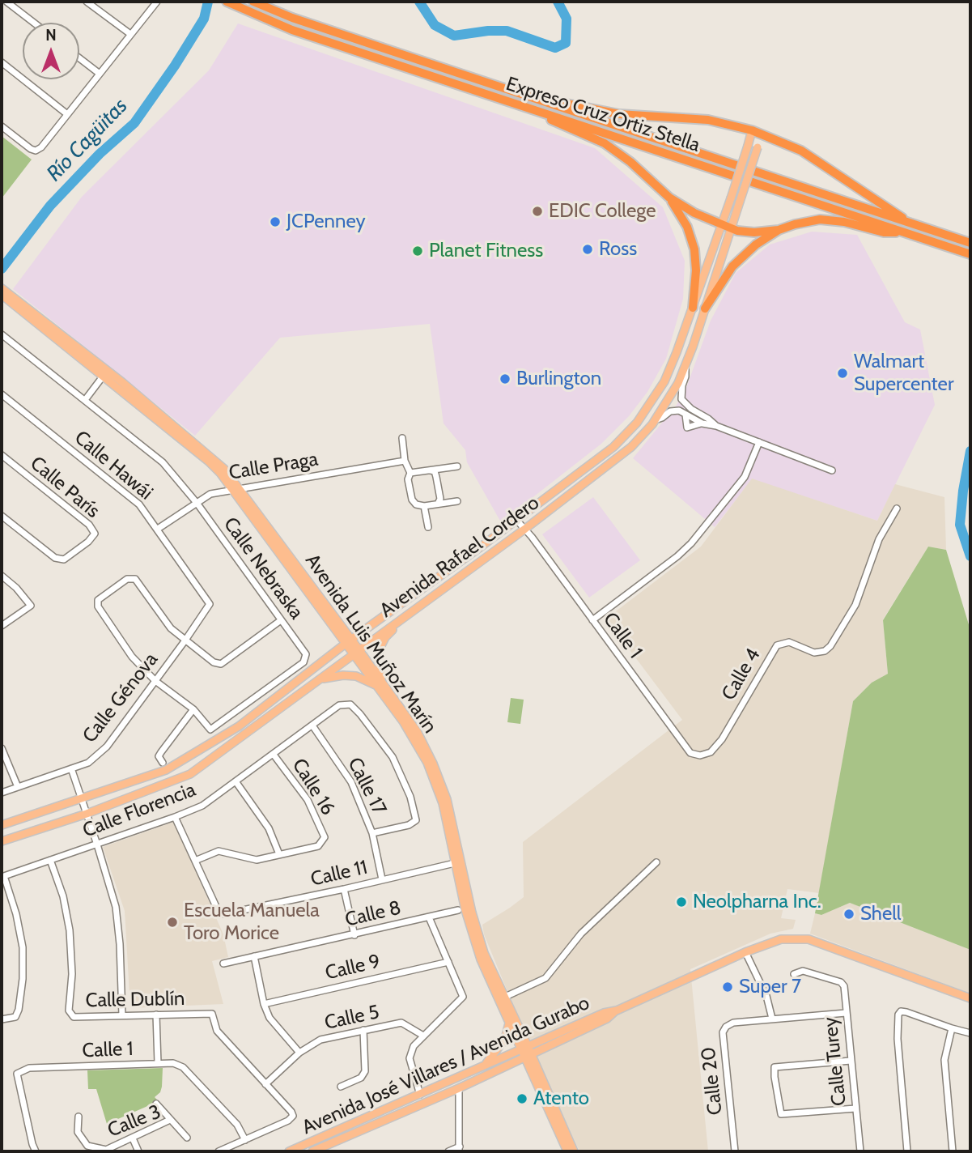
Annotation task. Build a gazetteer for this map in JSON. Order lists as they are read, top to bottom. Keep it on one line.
{"streets":{"highway":["Expreso Cruz Ortiz Stella"],"main road":["Avenida Rafael Cordero","Avenida Luis Muñoz Marín","Avenida José Villares / Avenida Gurabo"],"street":["Calle Hawái","Calle Praga","Calle París","Calle Nebraska","Calle 1","Calle 4","Calle Génova","Calle 17","Calle 16","Calle Florencia","Calle 11","Calle 8","Calle 9","Calle Dublín","Calle 5","Calle Turey","Calle 20","Calle 3"]},"crossings":[["Calle Hawái","Calle Praga"],["Calle Hawái","Calle Génova"],["Calle Praga","Calle Nebraska"],["Calle Praga","Avenida Luis Muñoz Marín"],["Avenida Rafael Cordero","Calle 1"],["Avenida Rafael Cordero","Avenida Luis Muñoz Marín"],["Calle 1","Calle 4"],["Calle 1","Calle Dublín"],["Avenida Luis Muñoz Marín","Calle 11"],["Avenida Luis Muñoz Marín","Avenida José Villares / Avenida Gurabo"],["Calle 17","Calle Florencia"],["Calle 17","Calle 11"],["Calle 16","Calle Florencia"],["Calle Florencia","Calle Dublín"],["Calle 8","Calle 9"],["Calle 8","Calle 5"],["Calle 8","Avenida José Villares / Avenida Gurabo"],["Calle Dublín","Calle 5"],["Calle Turey","Calle 20"]],"water":["Río Cagüitas"],"places":["EDIC College","JCPenney","Ross","Planet Fitness","Walmart Supercenter","Burlington","Neolpharna Inc.","Shell","Escuela Manuela Toro Morice","Super 7","Atento"],"north":"top"}
